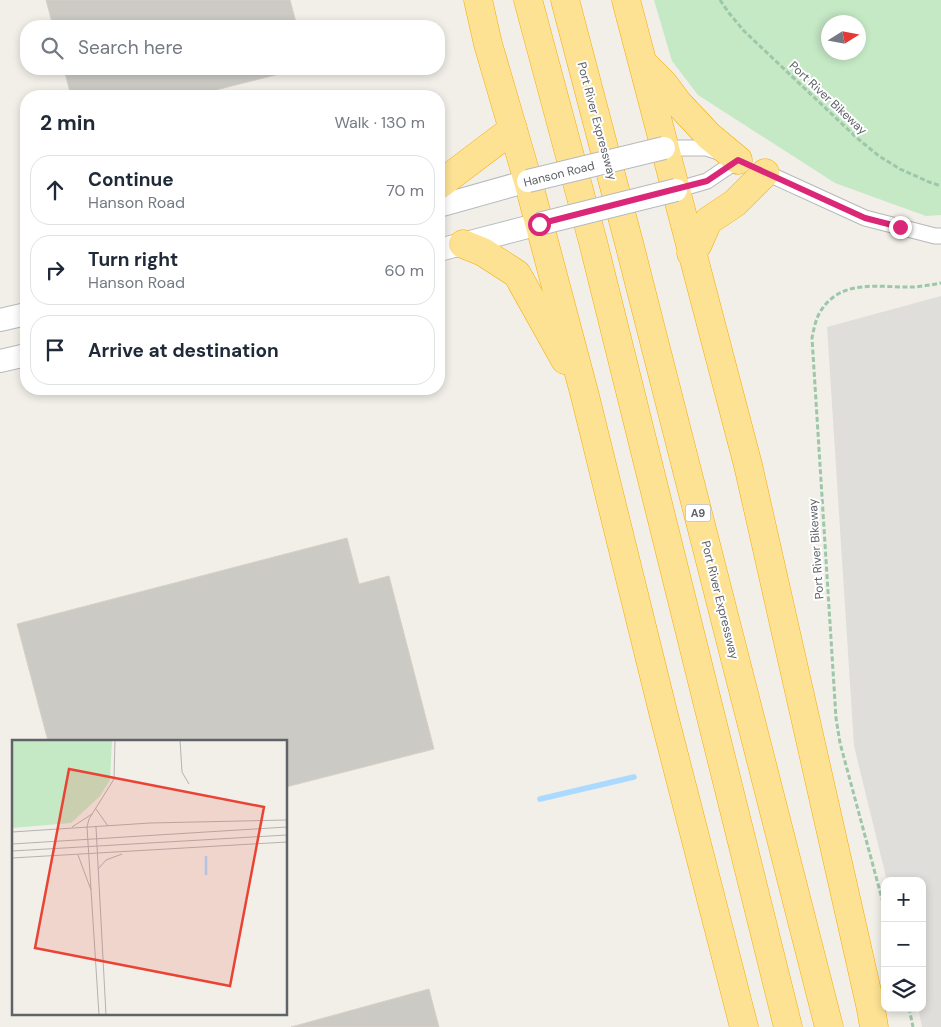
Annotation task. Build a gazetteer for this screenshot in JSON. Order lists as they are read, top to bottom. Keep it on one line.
{"streets":{"highway":["Port River Expressway","A9"],"main road":["Hanson Road"],"path":["Port River Bikeway"]},"north":"right","page":{"search":"Search here","heading":["2 min","Walk · 130 m"],"list":[["Continue","Hanson Road","70 m"],["Turn right","Hanson Road","60 m"],"Arrive at destination"],"map_buttons":["+","−"]}}
